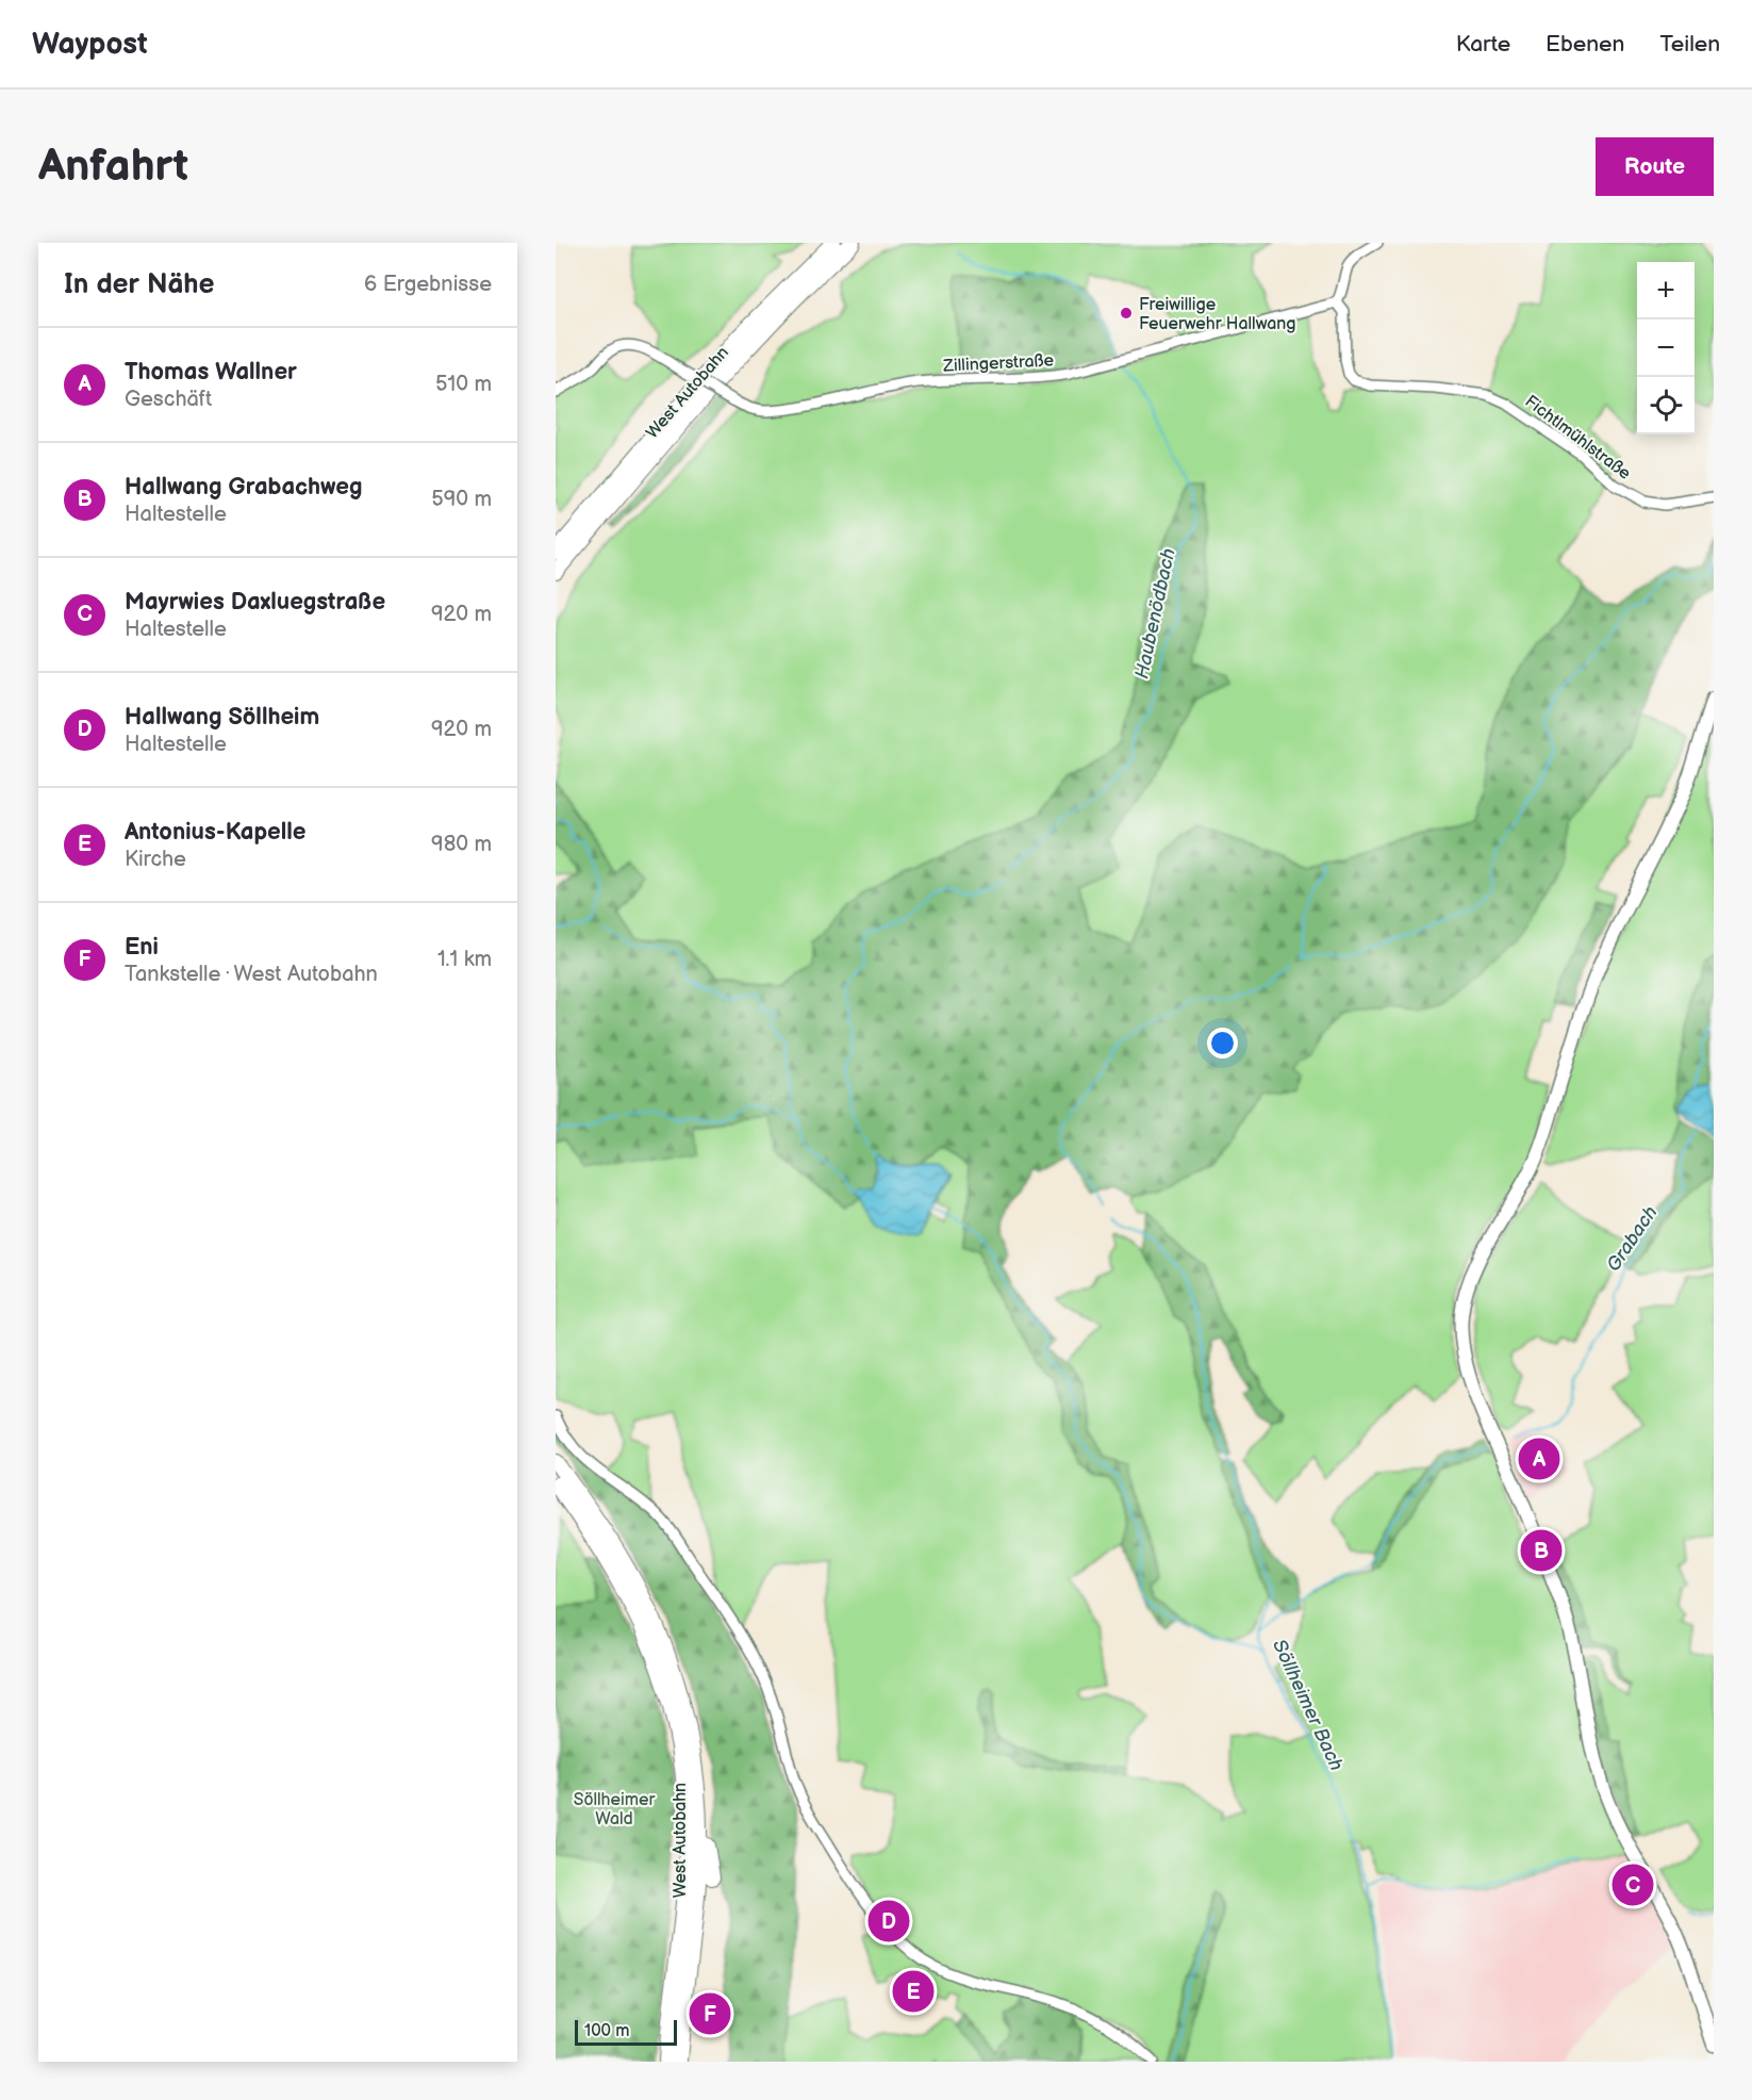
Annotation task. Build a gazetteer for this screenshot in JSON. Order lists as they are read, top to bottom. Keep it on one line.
{"streets":{"highway":["West Autobahn"],"street":["Zillingerstraße","Fichtlmühlstraße"]},"crossings":[["Zillingerstraße","Fichtlmühlstraße"]],"water":["Haubenödbach","Grabach","Söllheimer Bach"],"parks":["Söllheimer Wald"],"places":["Freiwillige Feuerwehr Hallwang"],"scale_bar":"100 m","page":{"header":"Waypost","nav":["Karte","Ebenen","Teilen"],"buttons":"Route","title":"Anfahrt","heading":["In der Nähe","6 Ergebnisse"],"map_buttons":["+","−"],"list":[{"mark":"A","name":"Thomas Wallner","note":"Geschäft","value":"510 m"},{"mark":"B","name":"Hallwang Grabachweg","note":"Haltestelle","value":"590 m"},{"mark":"C","name":"Mayrwies Daxluegstraße","note":"Haltestelle","value":"920 m"},{"mark":"D","name":"Hallwang Söllheim","note":"Haltestelle","value":"920 m"},{"mark":"E","name":"Antonius-Kapelle","note":"Kirche","value":"980 m"},{"mark":"F","name":"Eni","note":"Tankstelle · West Autobahn","value":"1.1 km"}],"pins":["A","B","C","D","E","F"],"scale":"100 m"}}
